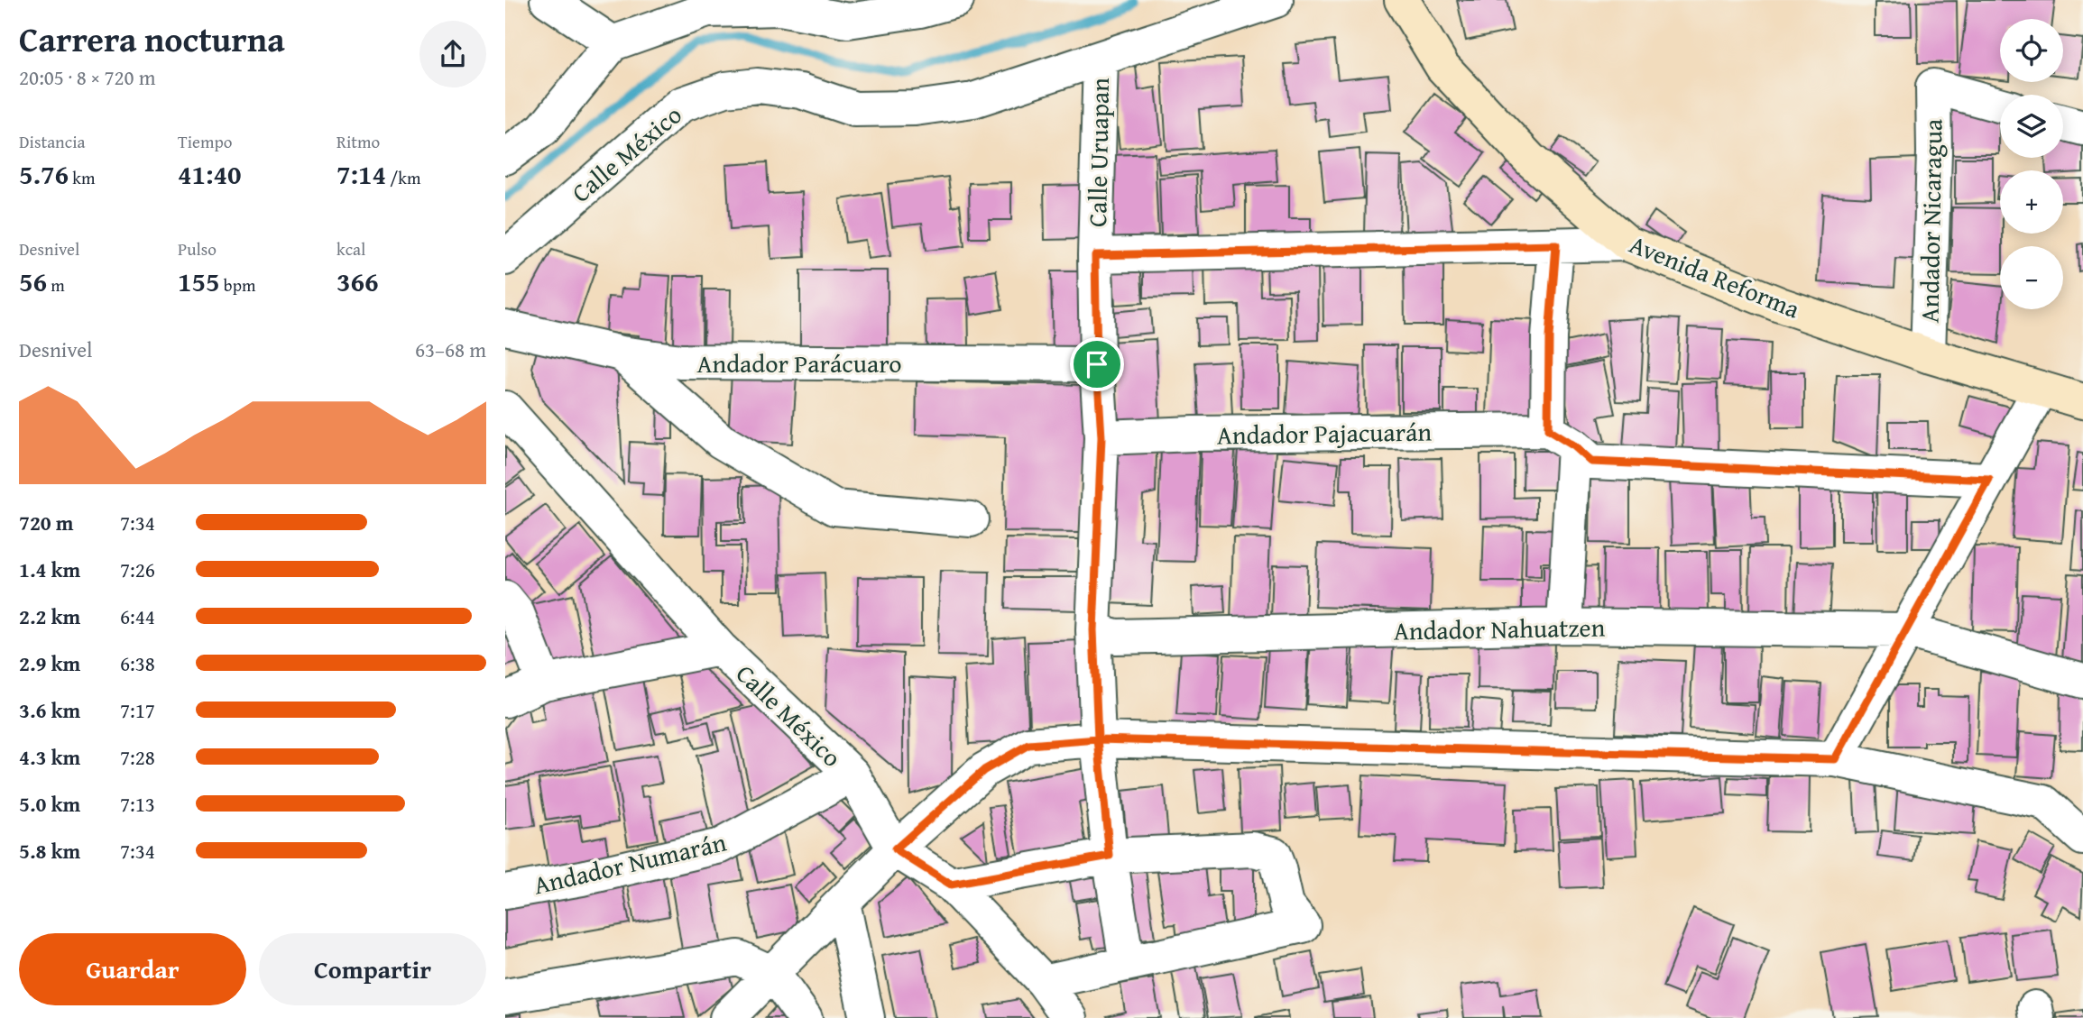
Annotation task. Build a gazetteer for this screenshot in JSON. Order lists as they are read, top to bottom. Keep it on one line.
{"streets":{"street":["Calle Uruapan","Calle México","Andador Nicaragua","Avenida Reforma","Andador Parácuaro","Andador Pajacuarán","Andador Nahuatzen","Andador Numarán"]},"crossings":[["Calle Uruapan","Calle México"],["Calle Uruapan","Andador Parácuaro"],["Calle Uruapan","Andador Pajacuarán"],["Calle Uruapan","Andador Nahuatzen"],["Calle México","Andador Numarán"],["Andador Nicaragua","Avenida Reforma"]],"page":{"heading":["Carrera nocturna","20:05 · 8 × 720 m"],"map_buttons":["+","−"],"stats":[["Distancia","5.76 km"],["Tiempo","41:40"],["Ritmo","7:14 /km"],["Desnivel","56 m"],["Pulso","155 bpm"],["kcal","366"]],"chart":["Desnivel","63–68 m"],"list":[{"name":"720 m","note":"7:34"},{"name":"1.4 km","note":"7:26"},{"name":"2.2 km","note":"6:44"},{"name":"2.9 km","note":"6:38"},{"name":"3.6 km","note":"7:17"},{"name":"4.3 km","note":"7:28"},{"name":"5.0 km","note":"7:13"},{"name":"5.8 km","note":"7:34"}],"buttons":["Guardar","Compartir"]}}
